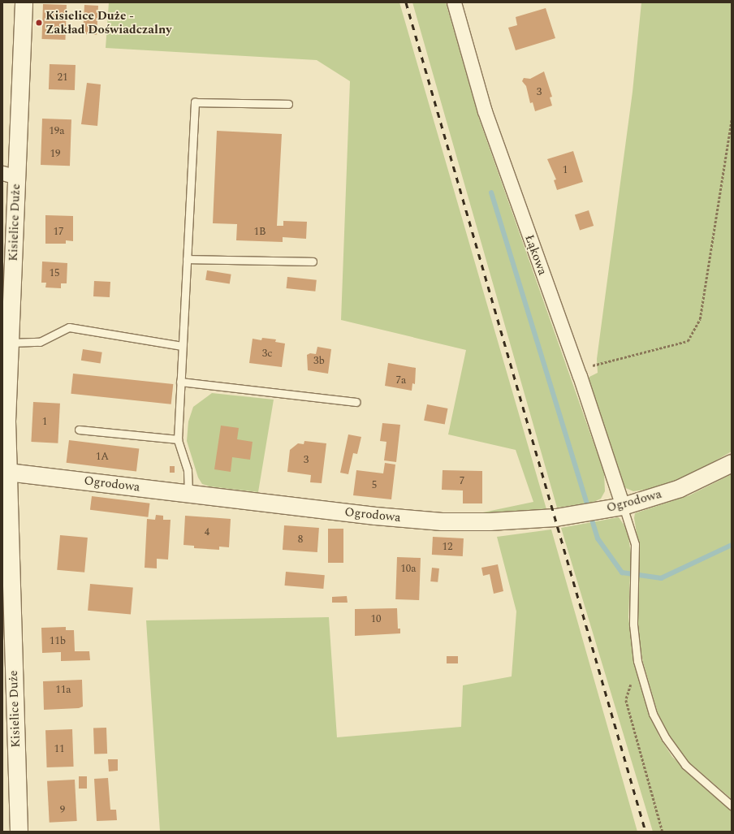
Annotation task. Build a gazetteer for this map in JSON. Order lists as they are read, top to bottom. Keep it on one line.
{"streets":{"street":["Kisielice Duże","Łąkowa","Ogrodowa"]},"crossings":[["Kisielice Duże","Ogrodowa"],["Łąkowa","Ogrodowa"]],"places":["Kisielice Duże - Zakład Doświadczalny"],"house_numbers":["21","3","19a","19","1","17","1B","15","3c","3b","7a","1","1A","3","7","5","4","8","12","10a","10","11b","11a","11","9"]}
